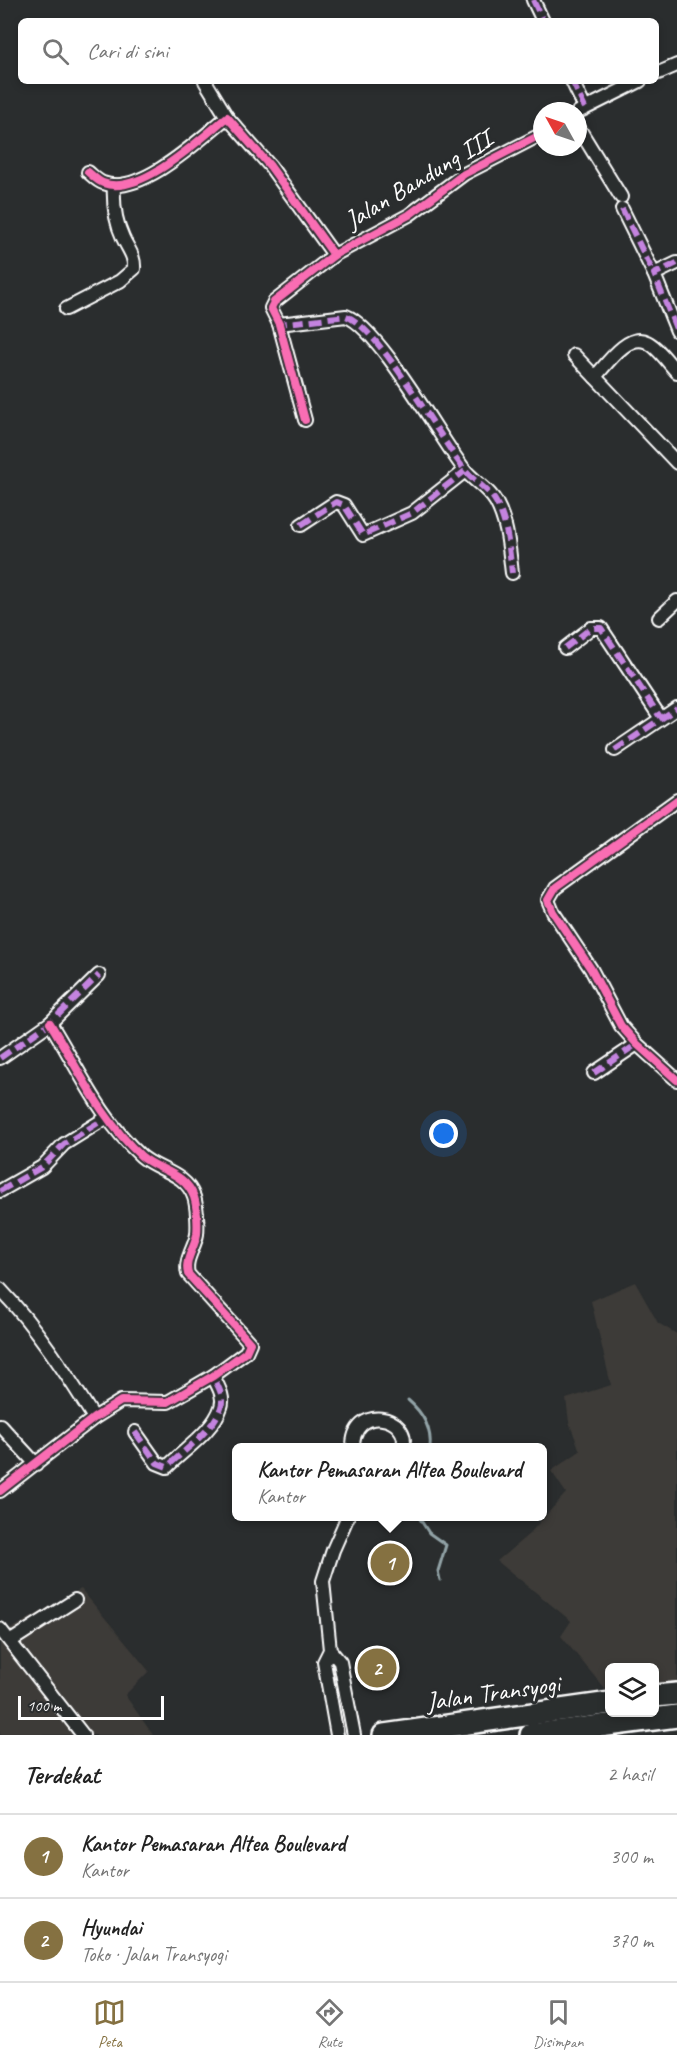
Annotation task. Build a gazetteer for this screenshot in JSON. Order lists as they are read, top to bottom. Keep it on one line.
{"streets":{"highway":["Jalan Transyogi"],"street":["Jalan Bandung III"]},"scale_bar":"100 m","north":"top left","page":{"search":"Cari di sini","popup":["Kantor Pemasaran Altea Boulevard","Kantor"],"pins":["1","2"],"scale":"100 m","heading":["Terdekat","2 hasil"],"list":[{"mark":"1","name":"Kantor Pemasaran Altea Boulevard","note":"Kantor","value":"300 m"},{"mark":"2","name":"Hyundai","note":"Toko · Jalan Transyogi","value":"370 m"}],"nav":["Peta","Rute","Disimpan"]}}
